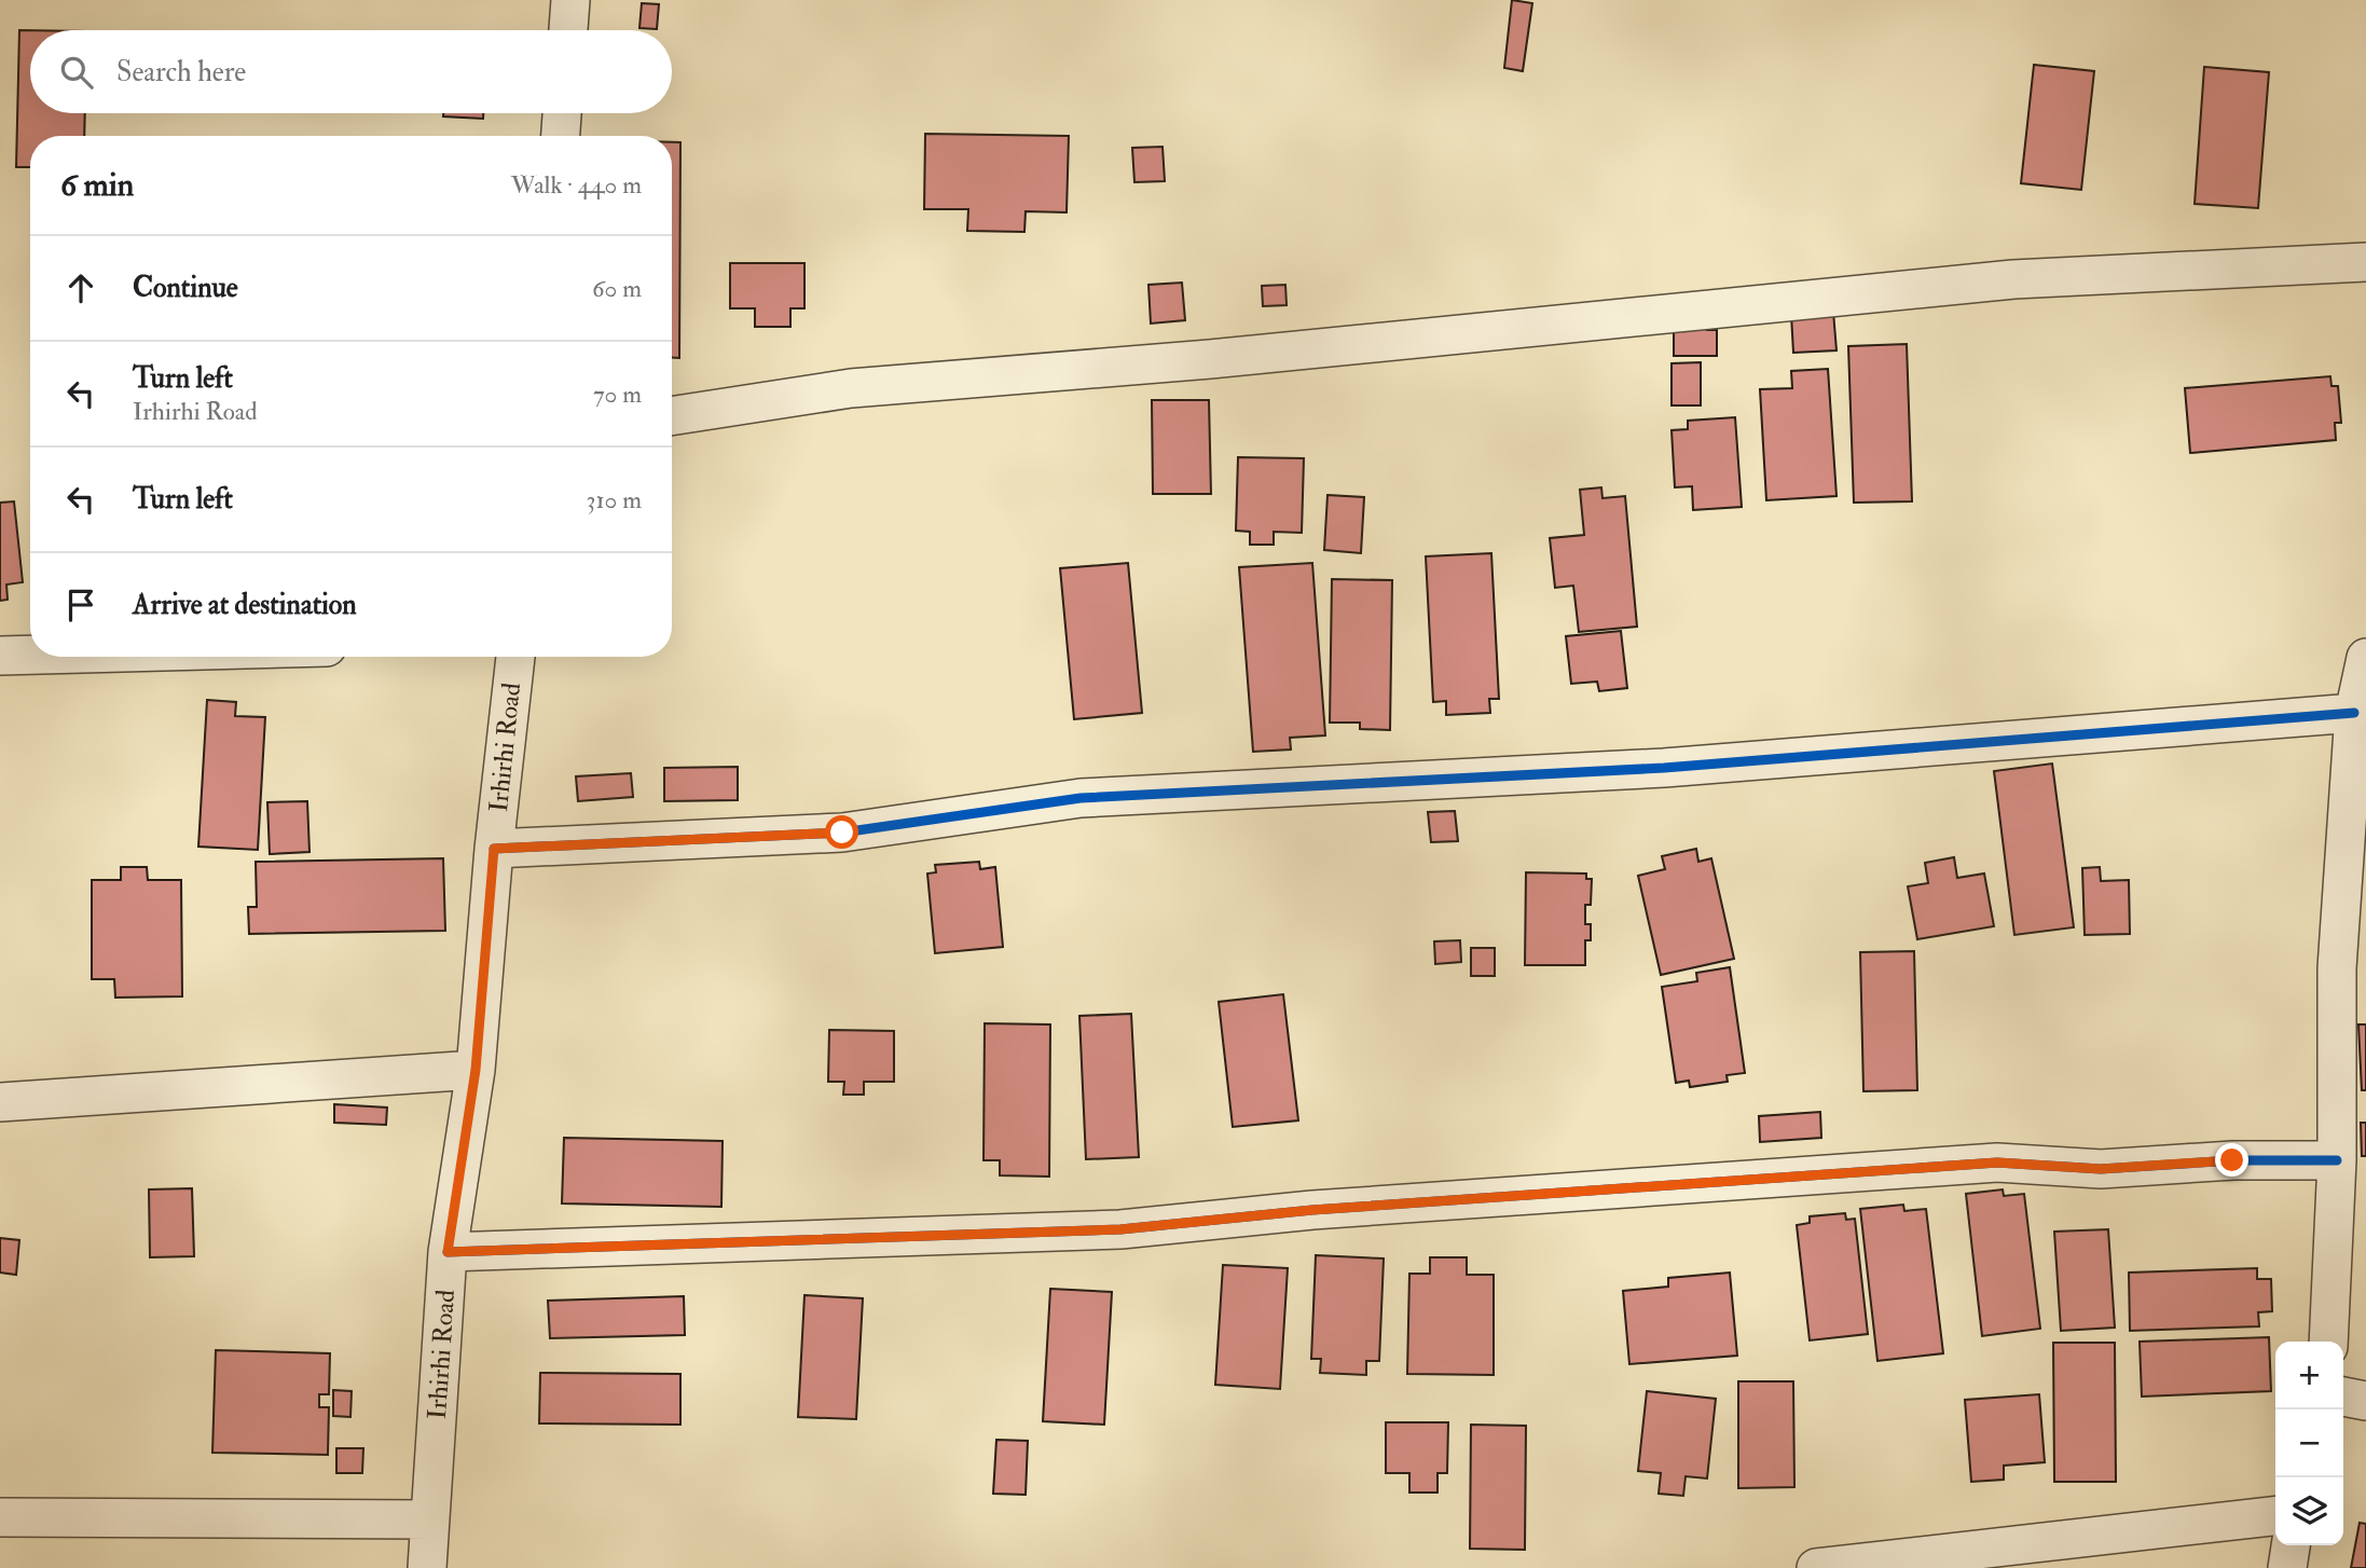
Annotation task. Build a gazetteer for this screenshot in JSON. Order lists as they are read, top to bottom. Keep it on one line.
{"streets":{"street":["Irhirhi Road"]},"page":{"search":"Search here","heading":["6 min","Walk · 440 m"],"list":[["Continue","60 m"],["Turn left","Irhirhi Road","70 m"],["Turn left","310 m"],"Arrive at destination"],"map_buttons":["+","−"]}}
